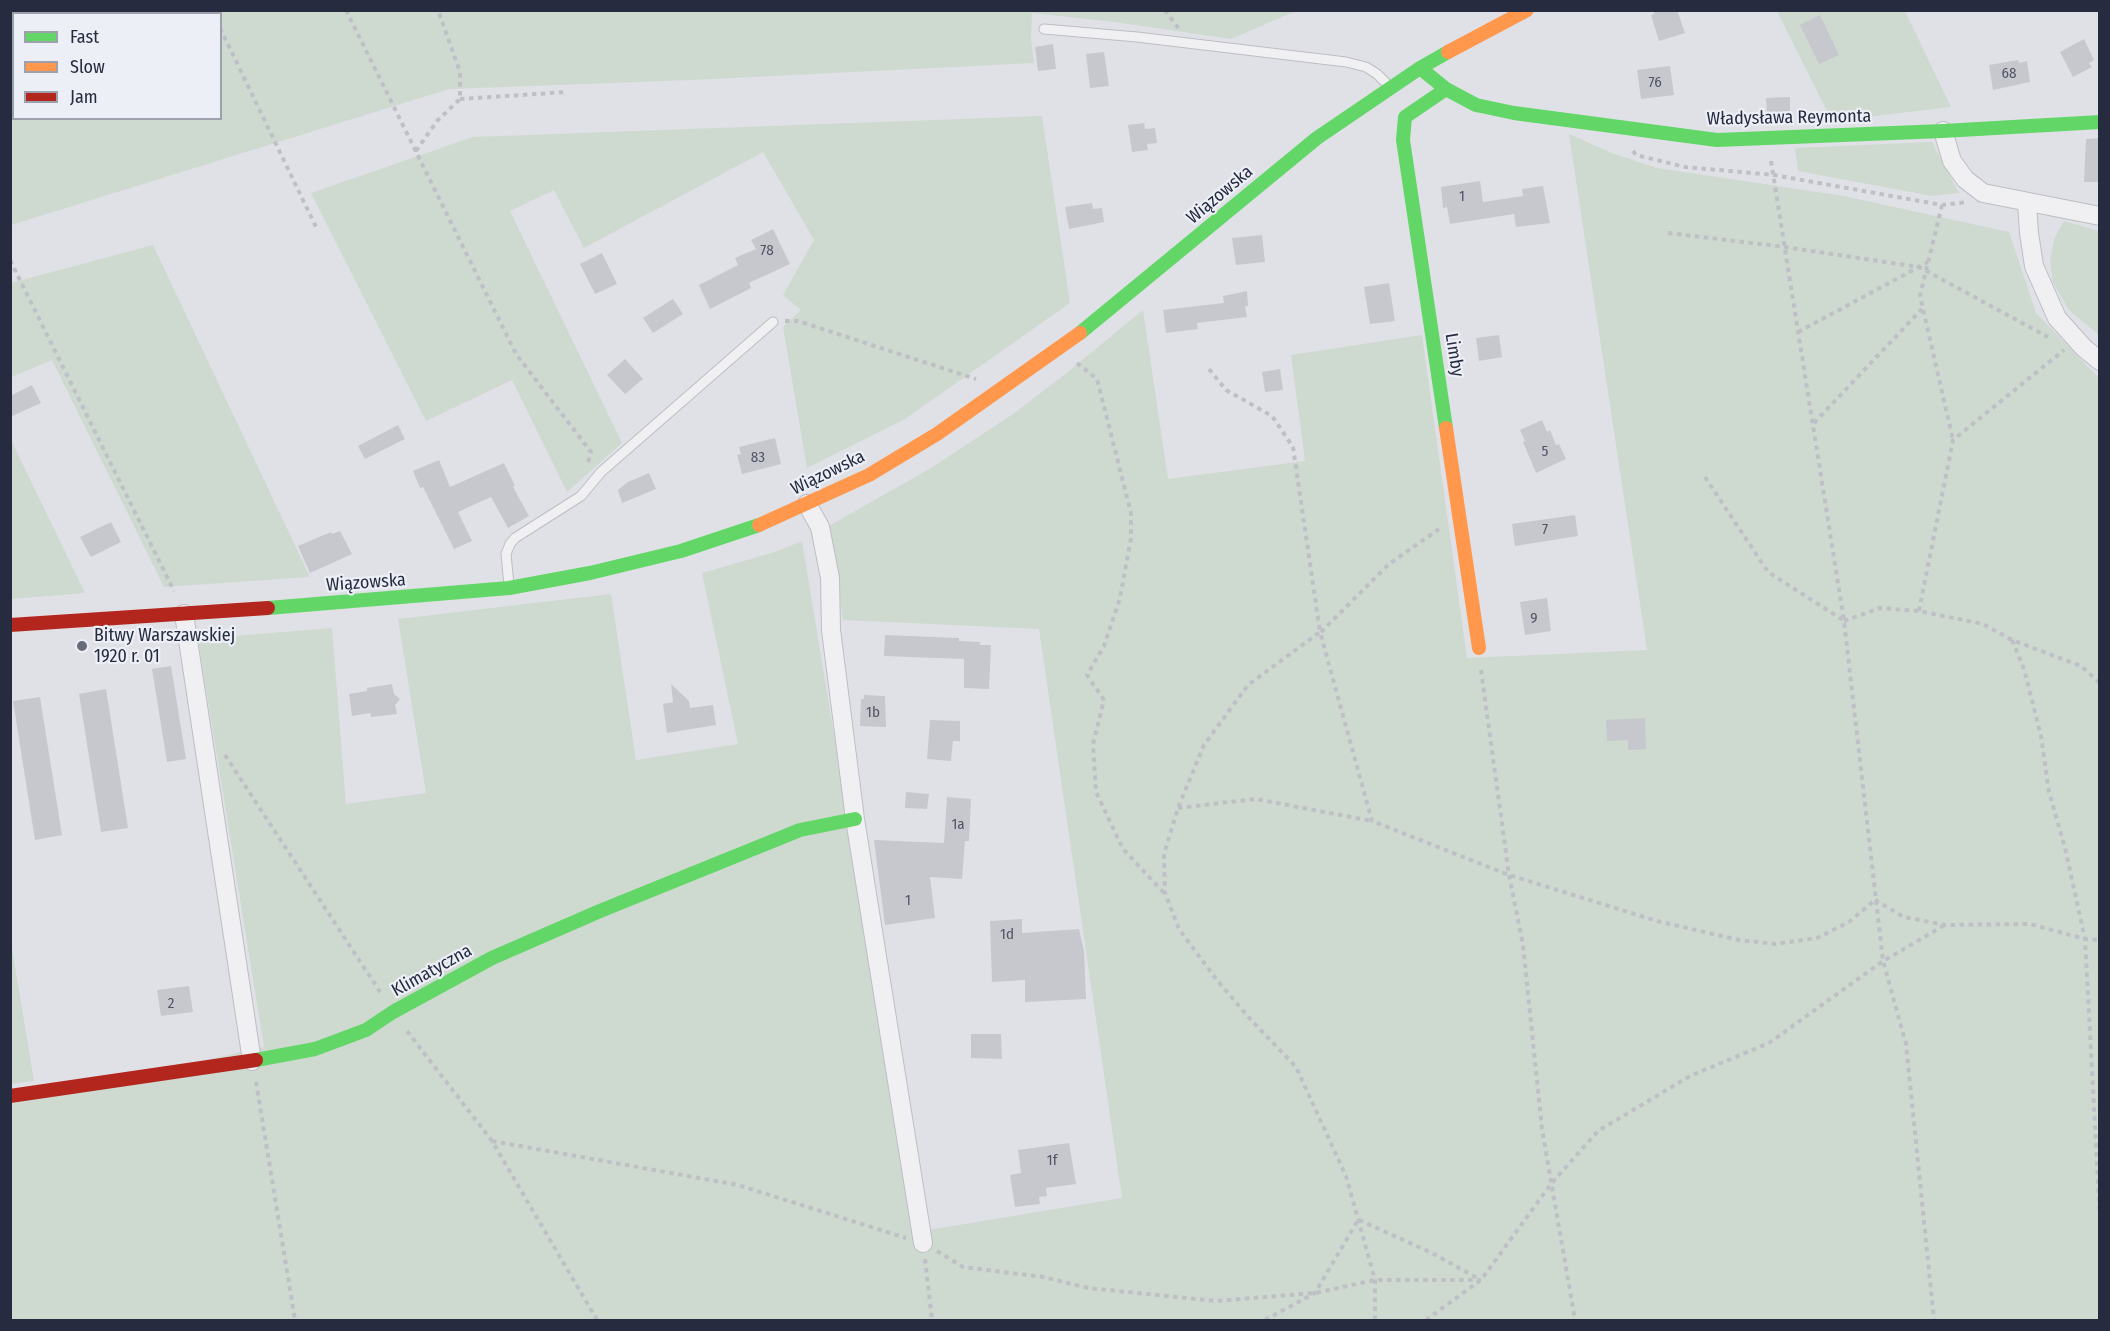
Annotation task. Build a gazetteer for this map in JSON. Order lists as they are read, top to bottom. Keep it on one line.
{"streets":{"street":["Władysława Reymonta","Wiązowska","Limby","Klimatyczna"]},"crossings":[["Władysława Reymonta","Wiązowska"],["Władysława Reymonta","Limby"]],"places":["Bitwy Warszawskiej 1920 r. 01"],"house_numbers":["68","76","1","78","5","83","7","9","1b","1a","1","1d","2","1f"],"legend":["Fast","Slow","Jam"]}
